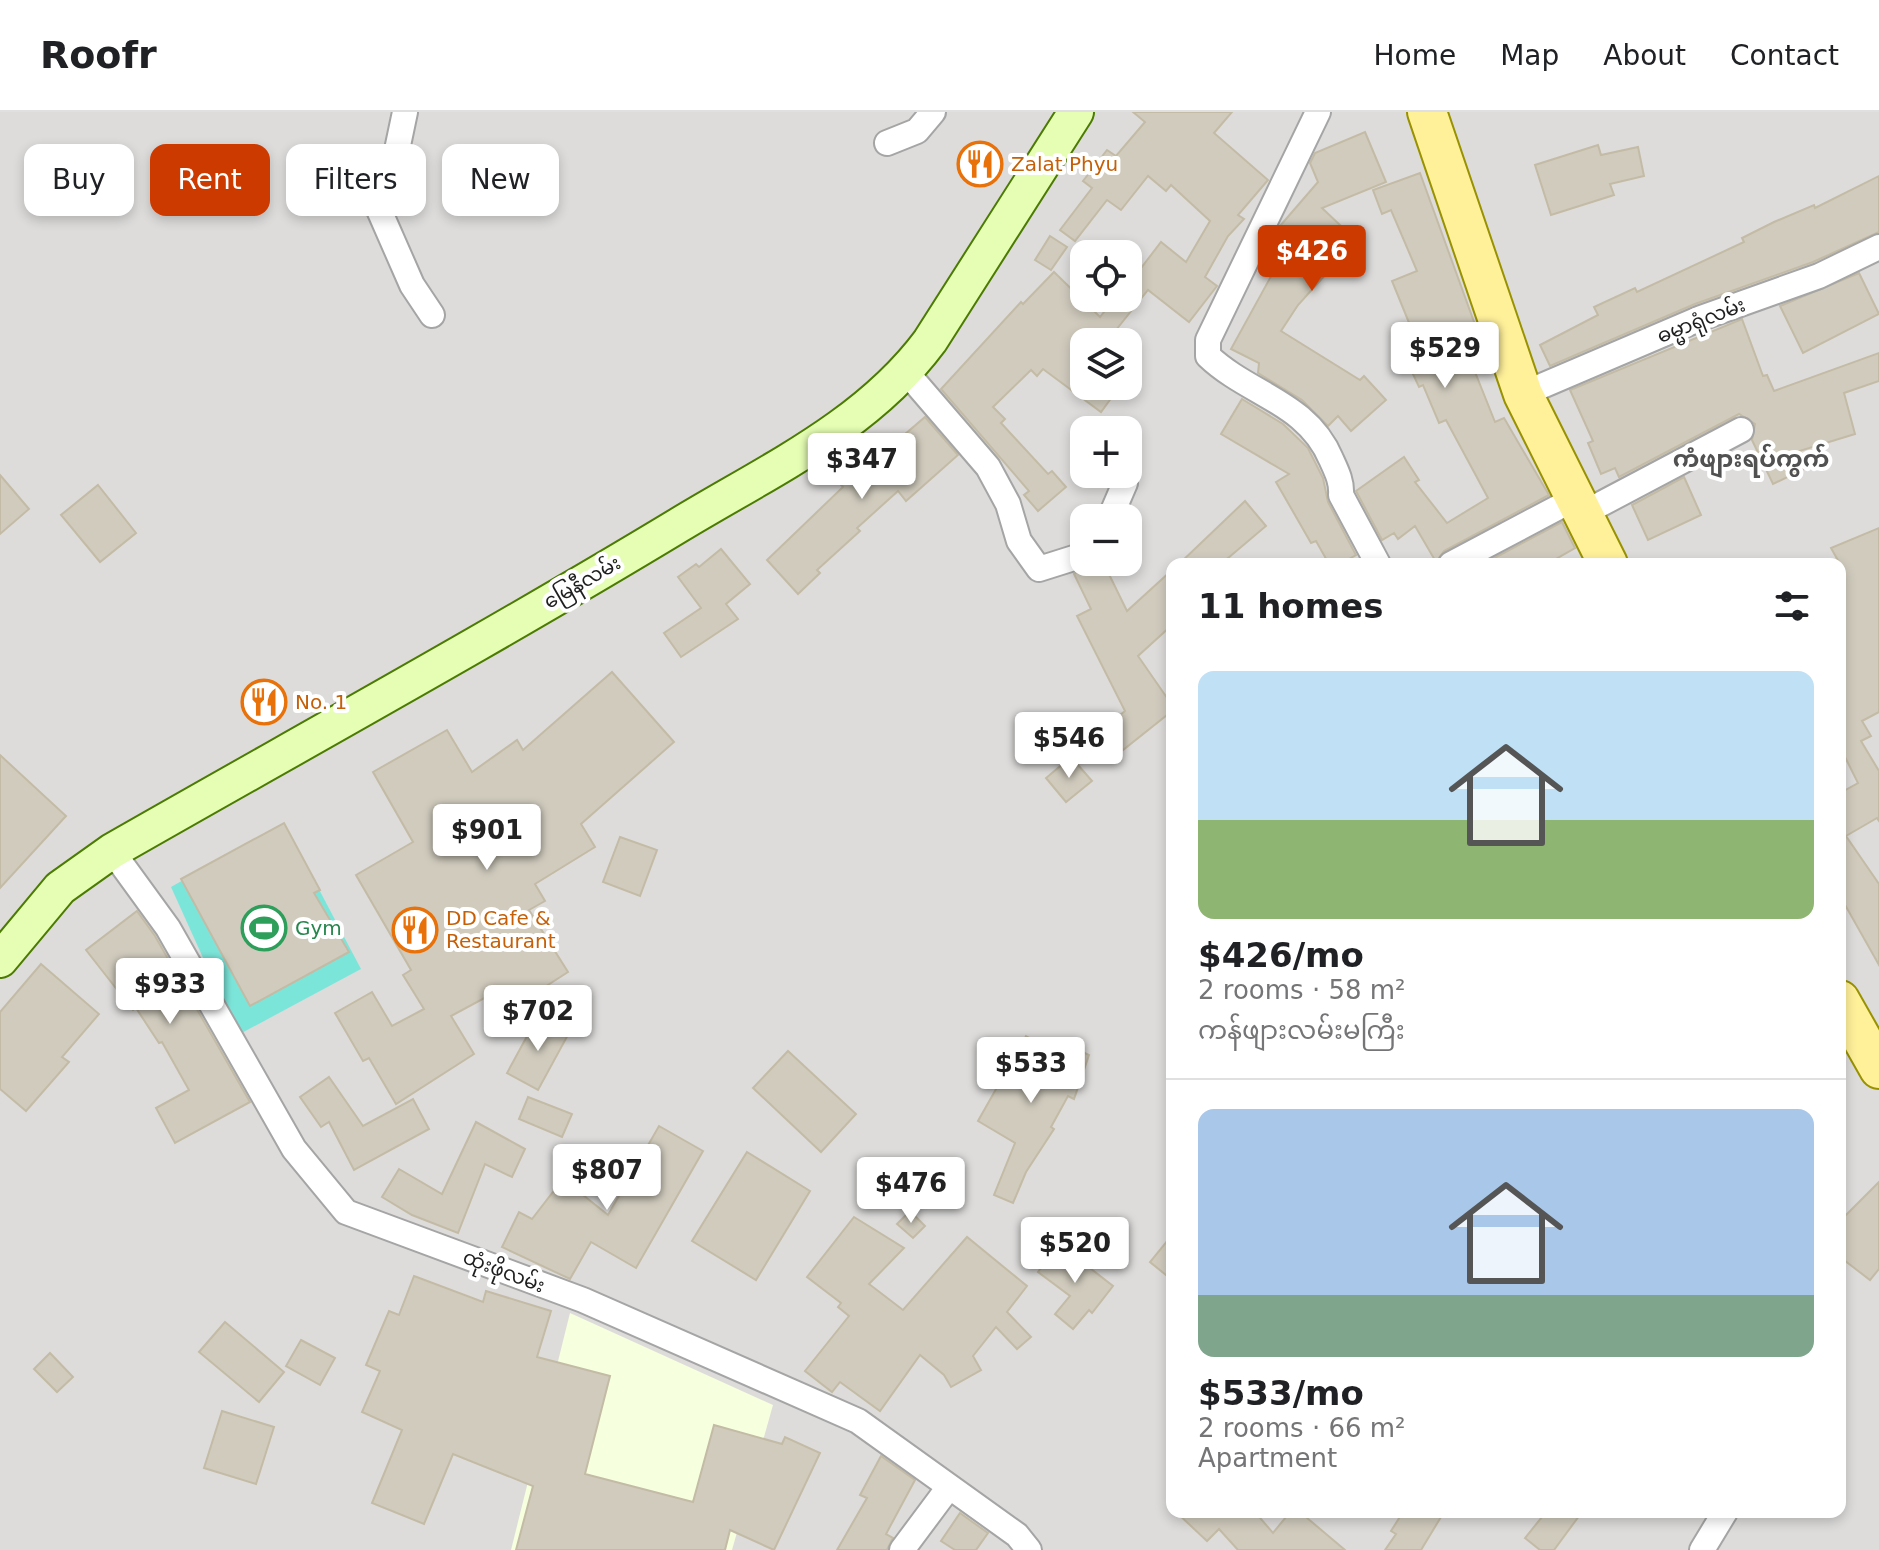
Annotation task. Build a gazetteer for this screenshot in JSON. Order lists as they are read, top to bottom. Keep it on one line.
{"streets":{"main road":["မြေနီလမ်း"],"street":["ဓမ္မာရုံလမ်း","ထုံးဖိုလမ်း"]},"crossings":[["မြေနီလမ်း","ထုံးဖိုလမ်း"]],"districts":["ကံဖျားရပ်ကွက်"],"places":{"restaurant":["Zalat Phyu","No. 1","DD Cafe & Restaurant"],"sports":["Gym"]},"page":{"header":"Roofr","nav":["Home","Map","About","Contact"],"chip":["Buy","Rent","Filters","New"],"price":["$426","$529","$347","$546","$901","$933","$702","$533","$807","$476","$520"],"map_buttons":["+","−"],"heading":"11 homes","list":[{"name":"$426/mo","note":"2 rooms · 58 m² · ကန်ဖျားလမ်းမကြီး"},{"name":"$533/mo","note":"2 rooms · 66 m² · Apartment"}]}}
